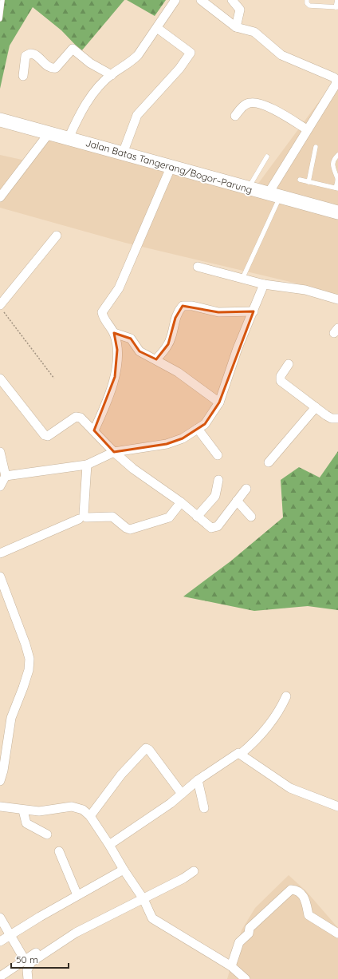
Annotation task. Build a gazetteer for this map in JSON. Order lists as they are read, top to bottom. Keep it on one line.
{"streets":{"main road":["Jalan Batas Tangerang/Bogor–Parung"]},"scale_bar":"50 m"}
